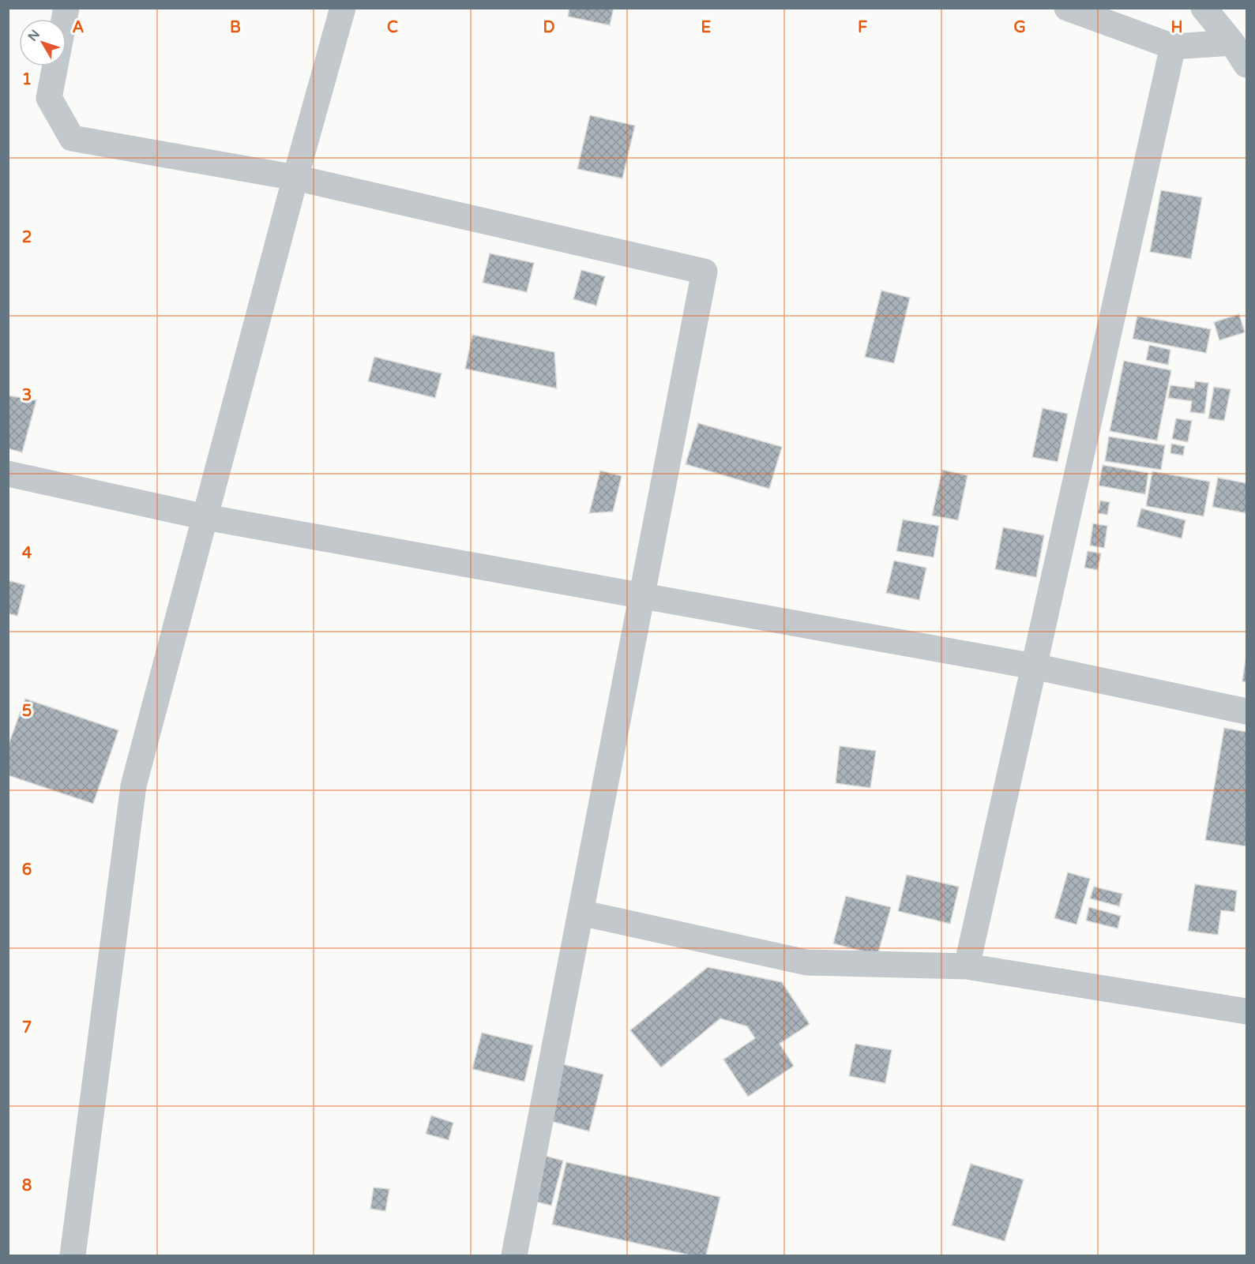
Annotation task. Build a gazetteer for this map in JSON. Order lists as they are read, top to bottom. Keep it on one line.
{"north":"top left","grid":{"columns":["A","B","C","D","E","F","G","H"],"rows":["1","2","3","4","5","6","7","8"]}}
